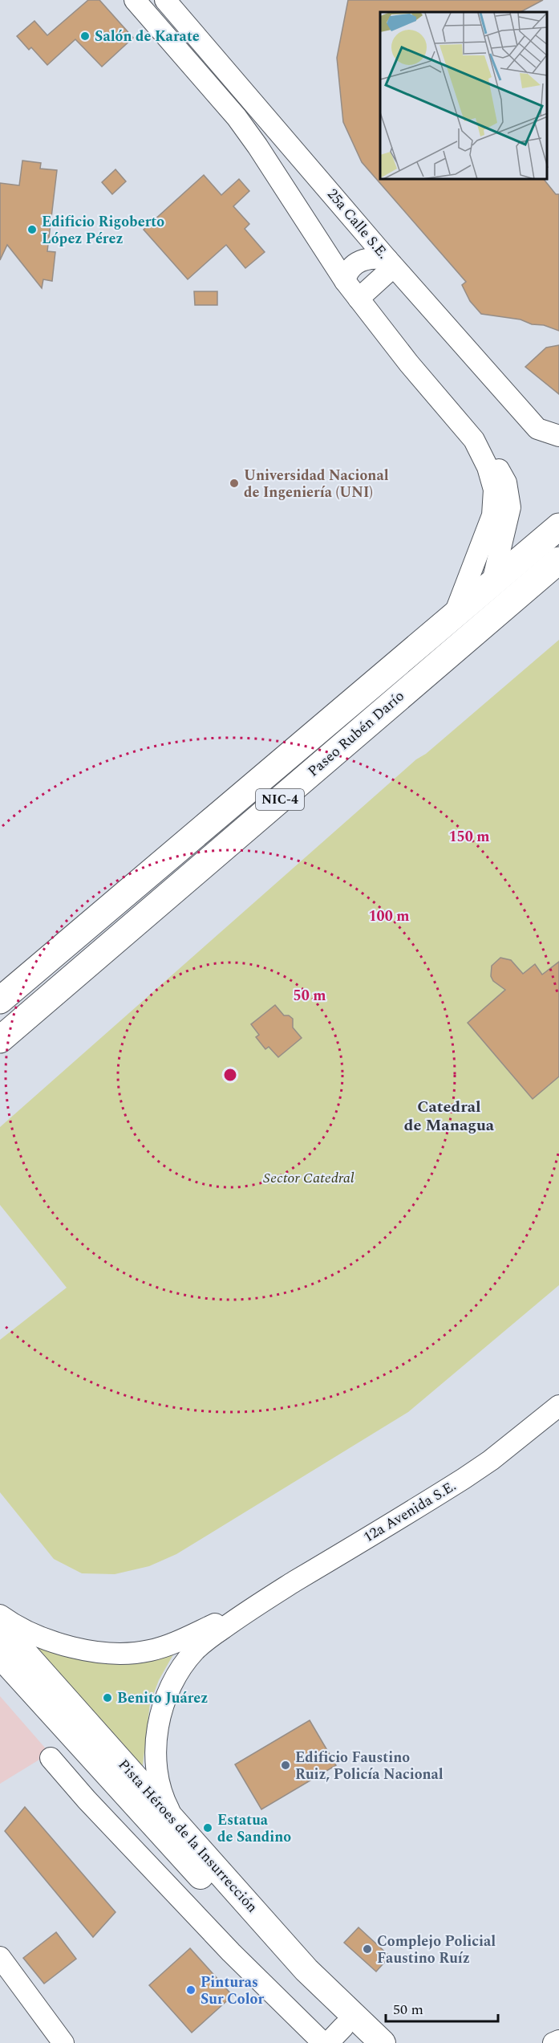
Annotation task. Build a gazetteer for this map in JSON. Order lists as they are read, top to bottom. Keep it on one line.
{"streets":{"highway":["Paseo Rubén Darío","NIC-4"],"main road":["Pista Héroes de la Insurrección"],"street":["25a Calle S.E.","12a Avenida S.E."]},"crossings":[["12a Avenida S.E.","Pista Héroes de la Insurrección"]],"districts":["Catedral de Managua"],"parks":["Sector Catedral"],"places":["Salón de Karate","Edificio Rigoberto López Pérez","Universidad Nacional de Ingeniería (UNI)","Benito Juárez","Edificio Faustino Ruiz, Policía Nacional","Estatua de Sandino","Complejo Policial Faustino Ruíz","Pinturas Sur Color"],"scale_bar":"50 m","rings":["150 m","100 m","50 m"]}
